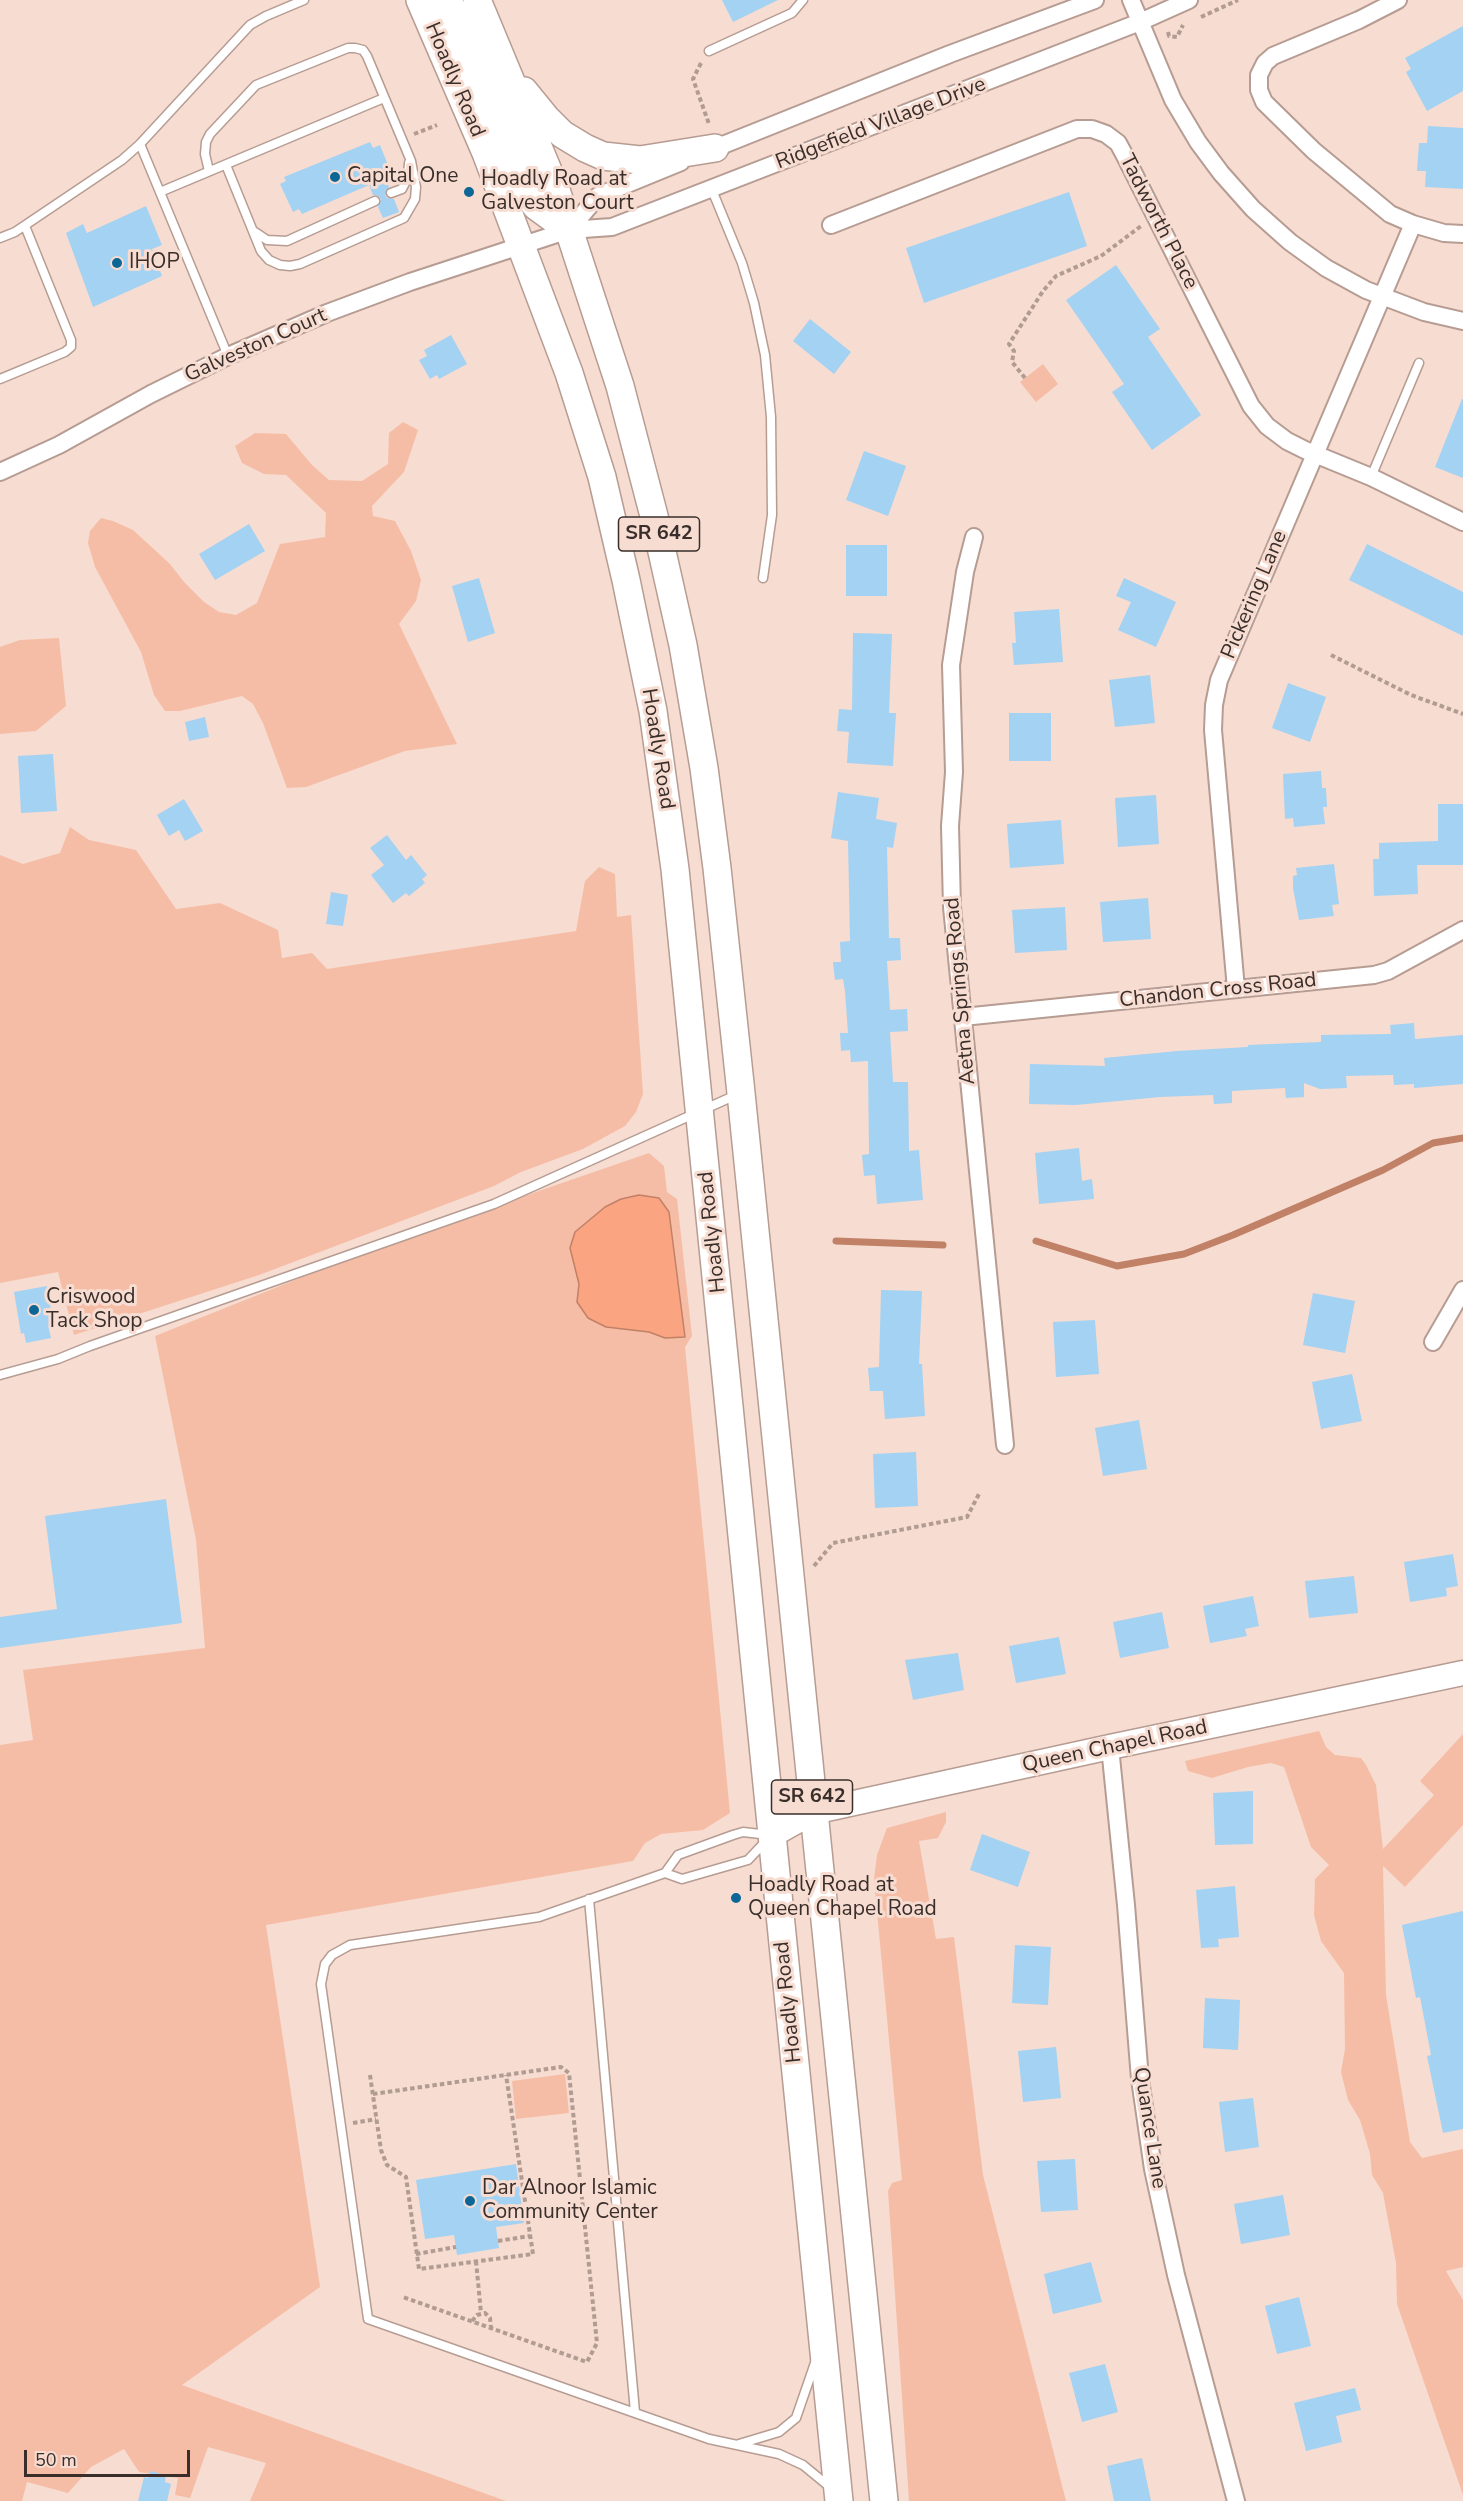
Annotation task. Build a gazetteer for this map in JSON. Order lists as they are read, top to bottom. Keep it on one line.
{"streets":{"main road":["Hoadly Road","SR 642"],"street":["Ridgefield Village Drive","Tadworth Place","Galveston Court","Pickering Lane","Aetna Springs Road","Chandon Cross Road","Queen Chapel Road","Quance Lane"]},"crossings":[["Hoadly Road","Ridgefield Village Drive"],["Hoadly Road","Galveston Court"],["Hoadly Road","Queen Chapel Road"],["Ridgefield Village Drive","Galveston Court"],["Tadworth Place","Pickering Lane"],["Pickering Lane","Chandon Cross Road"],["Aetna Springs Road","Chandon Cross Road"],["Queen Chapel Road","Quance Lane"]],"places":["Capital One","Hoadly Road at Galveston Court","IHOP","Criswood Tack Shop","Hoadly Road at Queen Chapel Road","Dar Alnoor Islamic Community Center"],"scale_bar":"50 m"}
